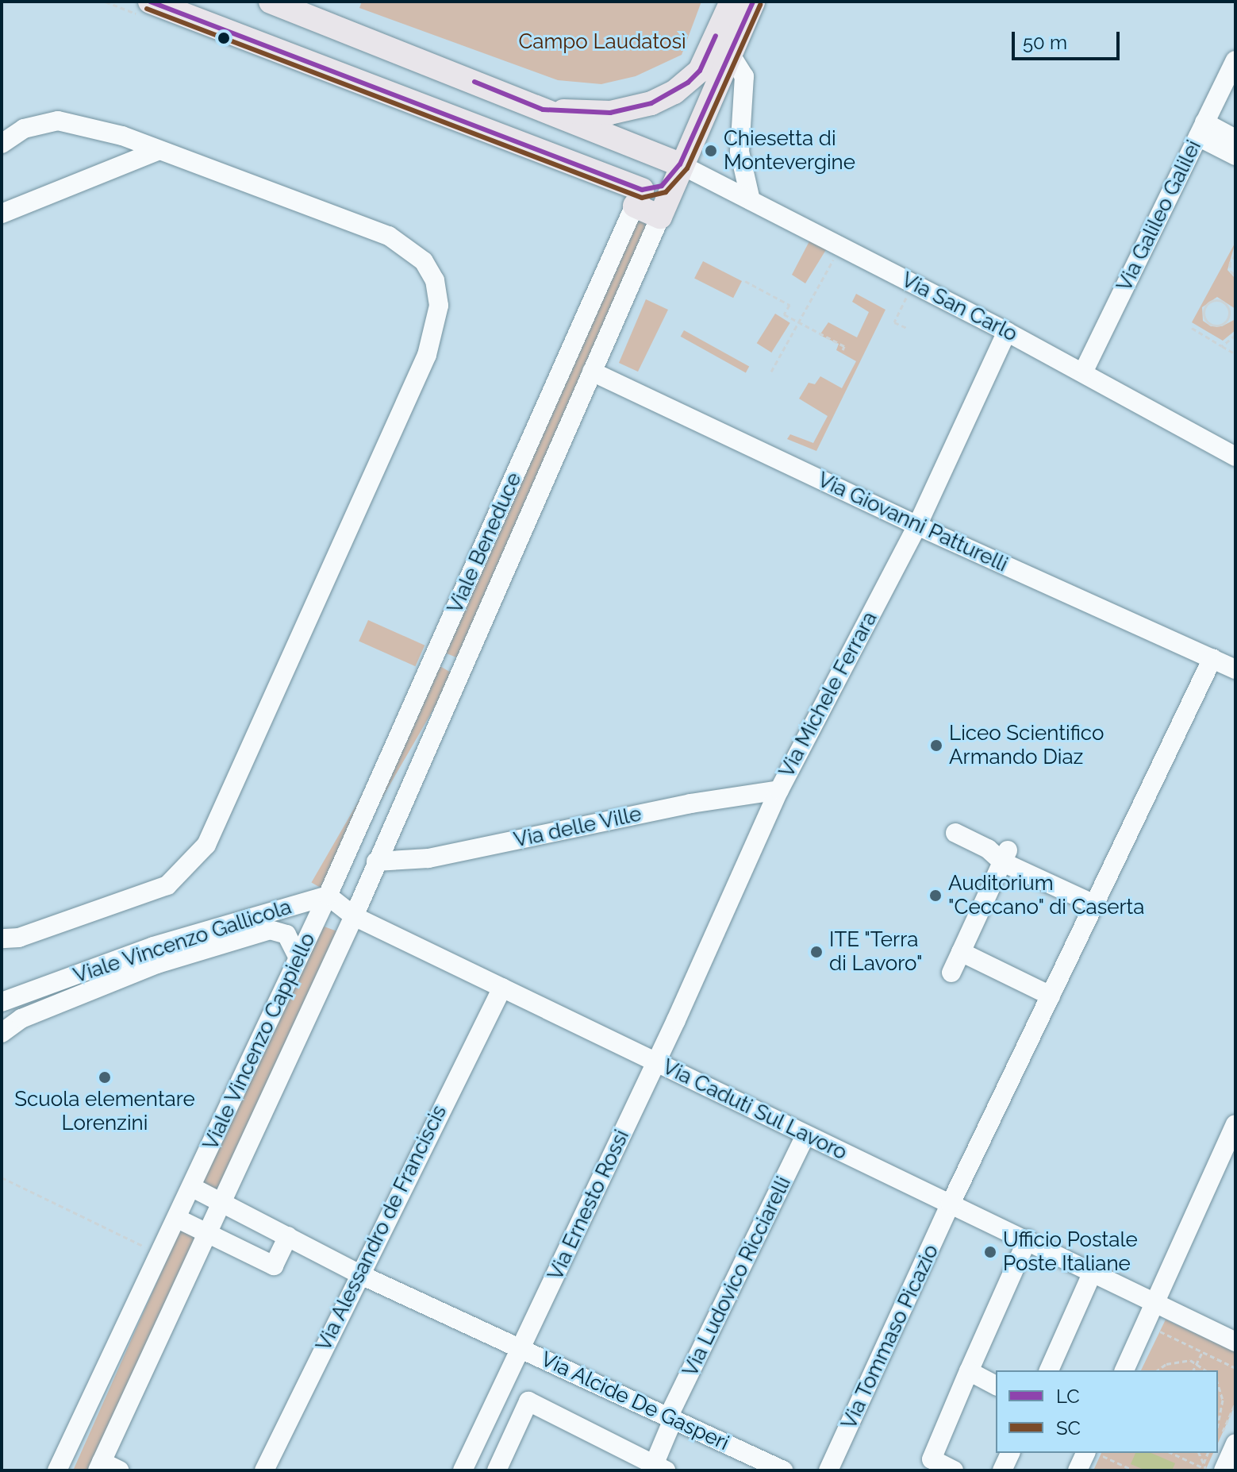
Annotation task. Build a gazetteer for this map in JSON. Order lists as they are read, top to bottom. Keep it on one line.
{"streets":{"street":["Via Galileo Galilei","Via San Carlo","Via Giovanni Patturelli","Viale Beneduce","Via Michele Ferrara","Via delle Ville","Viale Vincenzo Gallicola","Viale Vincenzo Cappiello","Via Caduti Sul Lavoro","Via Ernesto Rossi","Via Alessandro de Franciscis","Via Ludovico Ricciarelli","Via Tommaso Picazio","Via Alcide De Gasperi"]},"crossings":[["Via Galileo Galilei","Via San Carlo"],["Via San Carlo","Via Michele Ferrara"],["Via Giovanni Patturelli","Viale Beneduce"],["Via Giovanni Patturelli","Via Michele Ferrara"],["Via Giovanni Patturelli","Via Tommaso Picazio"],["Viale Beneduce","Via delle Ville"],["Viale Beneduce","Viale Vincenzo Gallicola"],["Viale Beneduce","Viale Vincenzo Cappiello"],["Viale Beneduce","Via Caduti Sul Lavoro"],["Via Michele Ferrara","Via delle Ville"],["Via Michele Ferrara","Via Caduti Sul Lavoro"],["Via Michele Ferrara","Via Ernesto Rossi"],["Viale Vincenzo Gallicola","Viale Vincenzo Cappiello"],["Viale Vincenzo Gallicola","Via Caduti Sul Lavoro"],["Viale Vincenzo Cappiello","Via Caduti Sul Lavoro"],["Viale Vincenzo Cappiello","Via Alcide De Gasperi"],["Via Caduti Sul Lavoro","Via Ernesto Rossi"],["Via Caduti Sul Lavoro","Via Alessandro de Franciscis"],["Via Caduti Sul Lavoro","Via Ludovico Ricciarelli"],["Via Caduti Sul Lavoro","Via Tommaso Picazio"],["Via Ernesto Rossi","Via Alcide De Gasperi"],["Via Alessandro de Franciscis","Via Alcide De Gasperi"],["Via Ludovico Ricciarelli","Via Alcide De Gasperi"]],"parks":["Campo Laudatosì"],"places":["Chiesetta di Montevergine","Liceo Scientifico Armando Diaz","Auditorium \"Ceccano\" di Caserta","ITE \"Terra di Lavoro\"","Scuola elementare Lorenzini","Ufficio Postale Poste Italiane"],"lines":["transit line LC","transit line SC"],"legend":["LC","SC"],"scale_bar":"50 m"}
